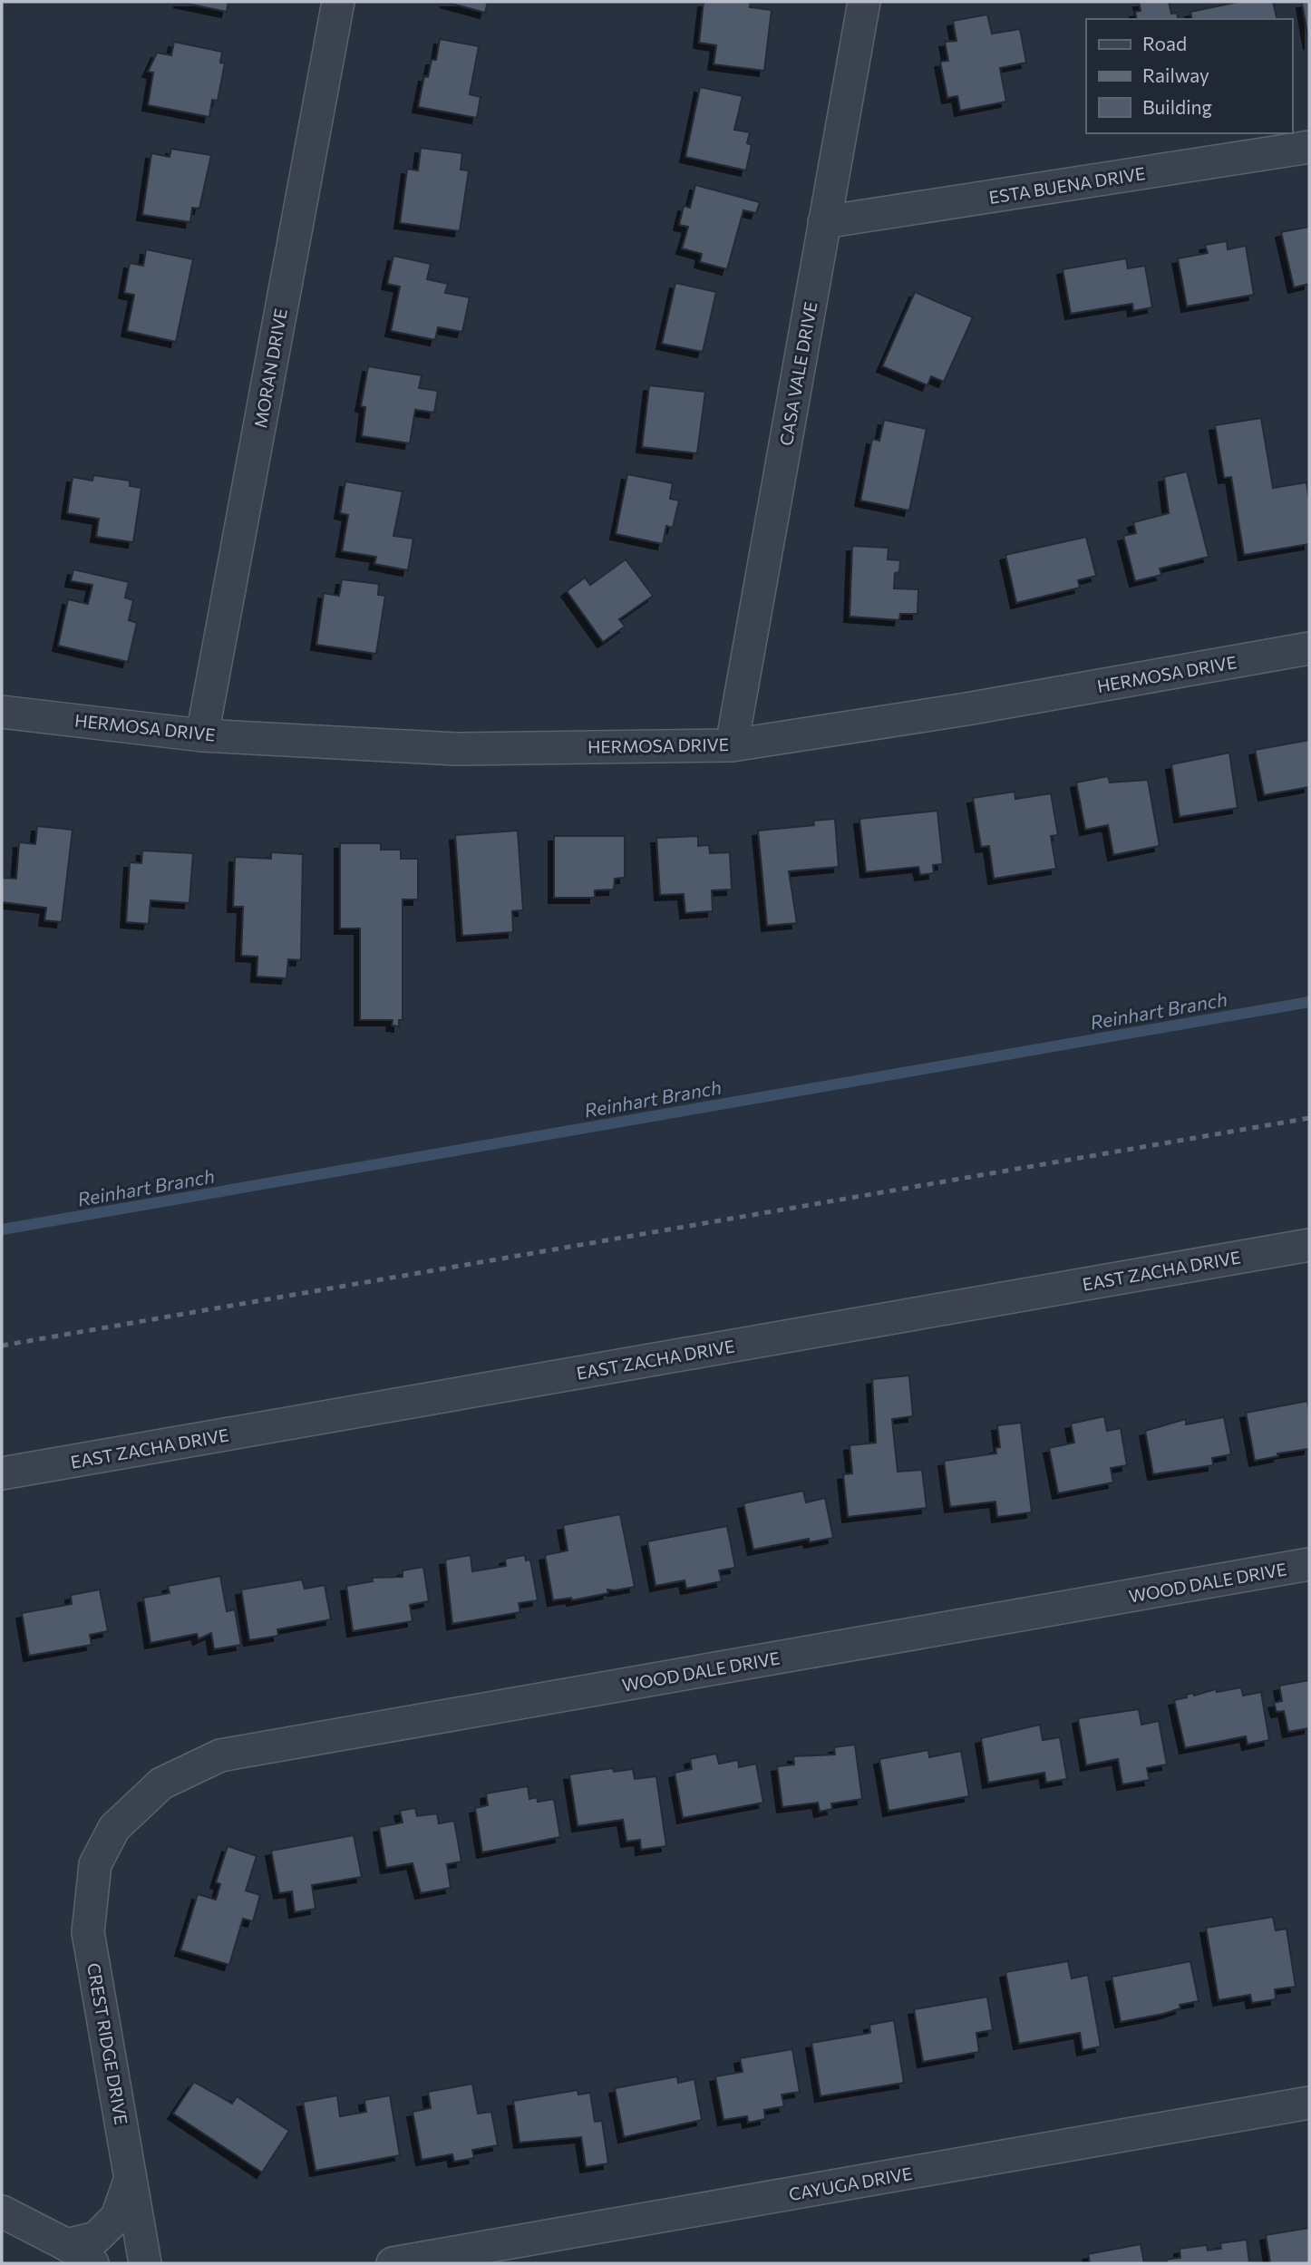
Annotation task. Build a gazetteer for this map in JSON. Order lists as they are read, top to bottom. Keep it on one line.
{"streets":{"street":["ESTA BUENA DRIVE","MORAN DRIVE","CASA VALE DRIVE","HERMOSA DRIVE","EAST ZACHA DRIVE","WOOD DALE DRIVE","CREST RIDGE DRIVE","CAYUGA DRIVE"]},"crossings":[["ESTA BUENA DRIVE","CASA VALE DRIVE"],["MORAN DRIVE","HERMOSA DRIVE"],["CASA VALE DRIVE","HERMOSA DRIVE"],["WOOD DALE DRIVE","CREST RIDGE DRIVE"]],"water":["Reinhart Branch"],"legend":["Road","Railway","Building"]}
